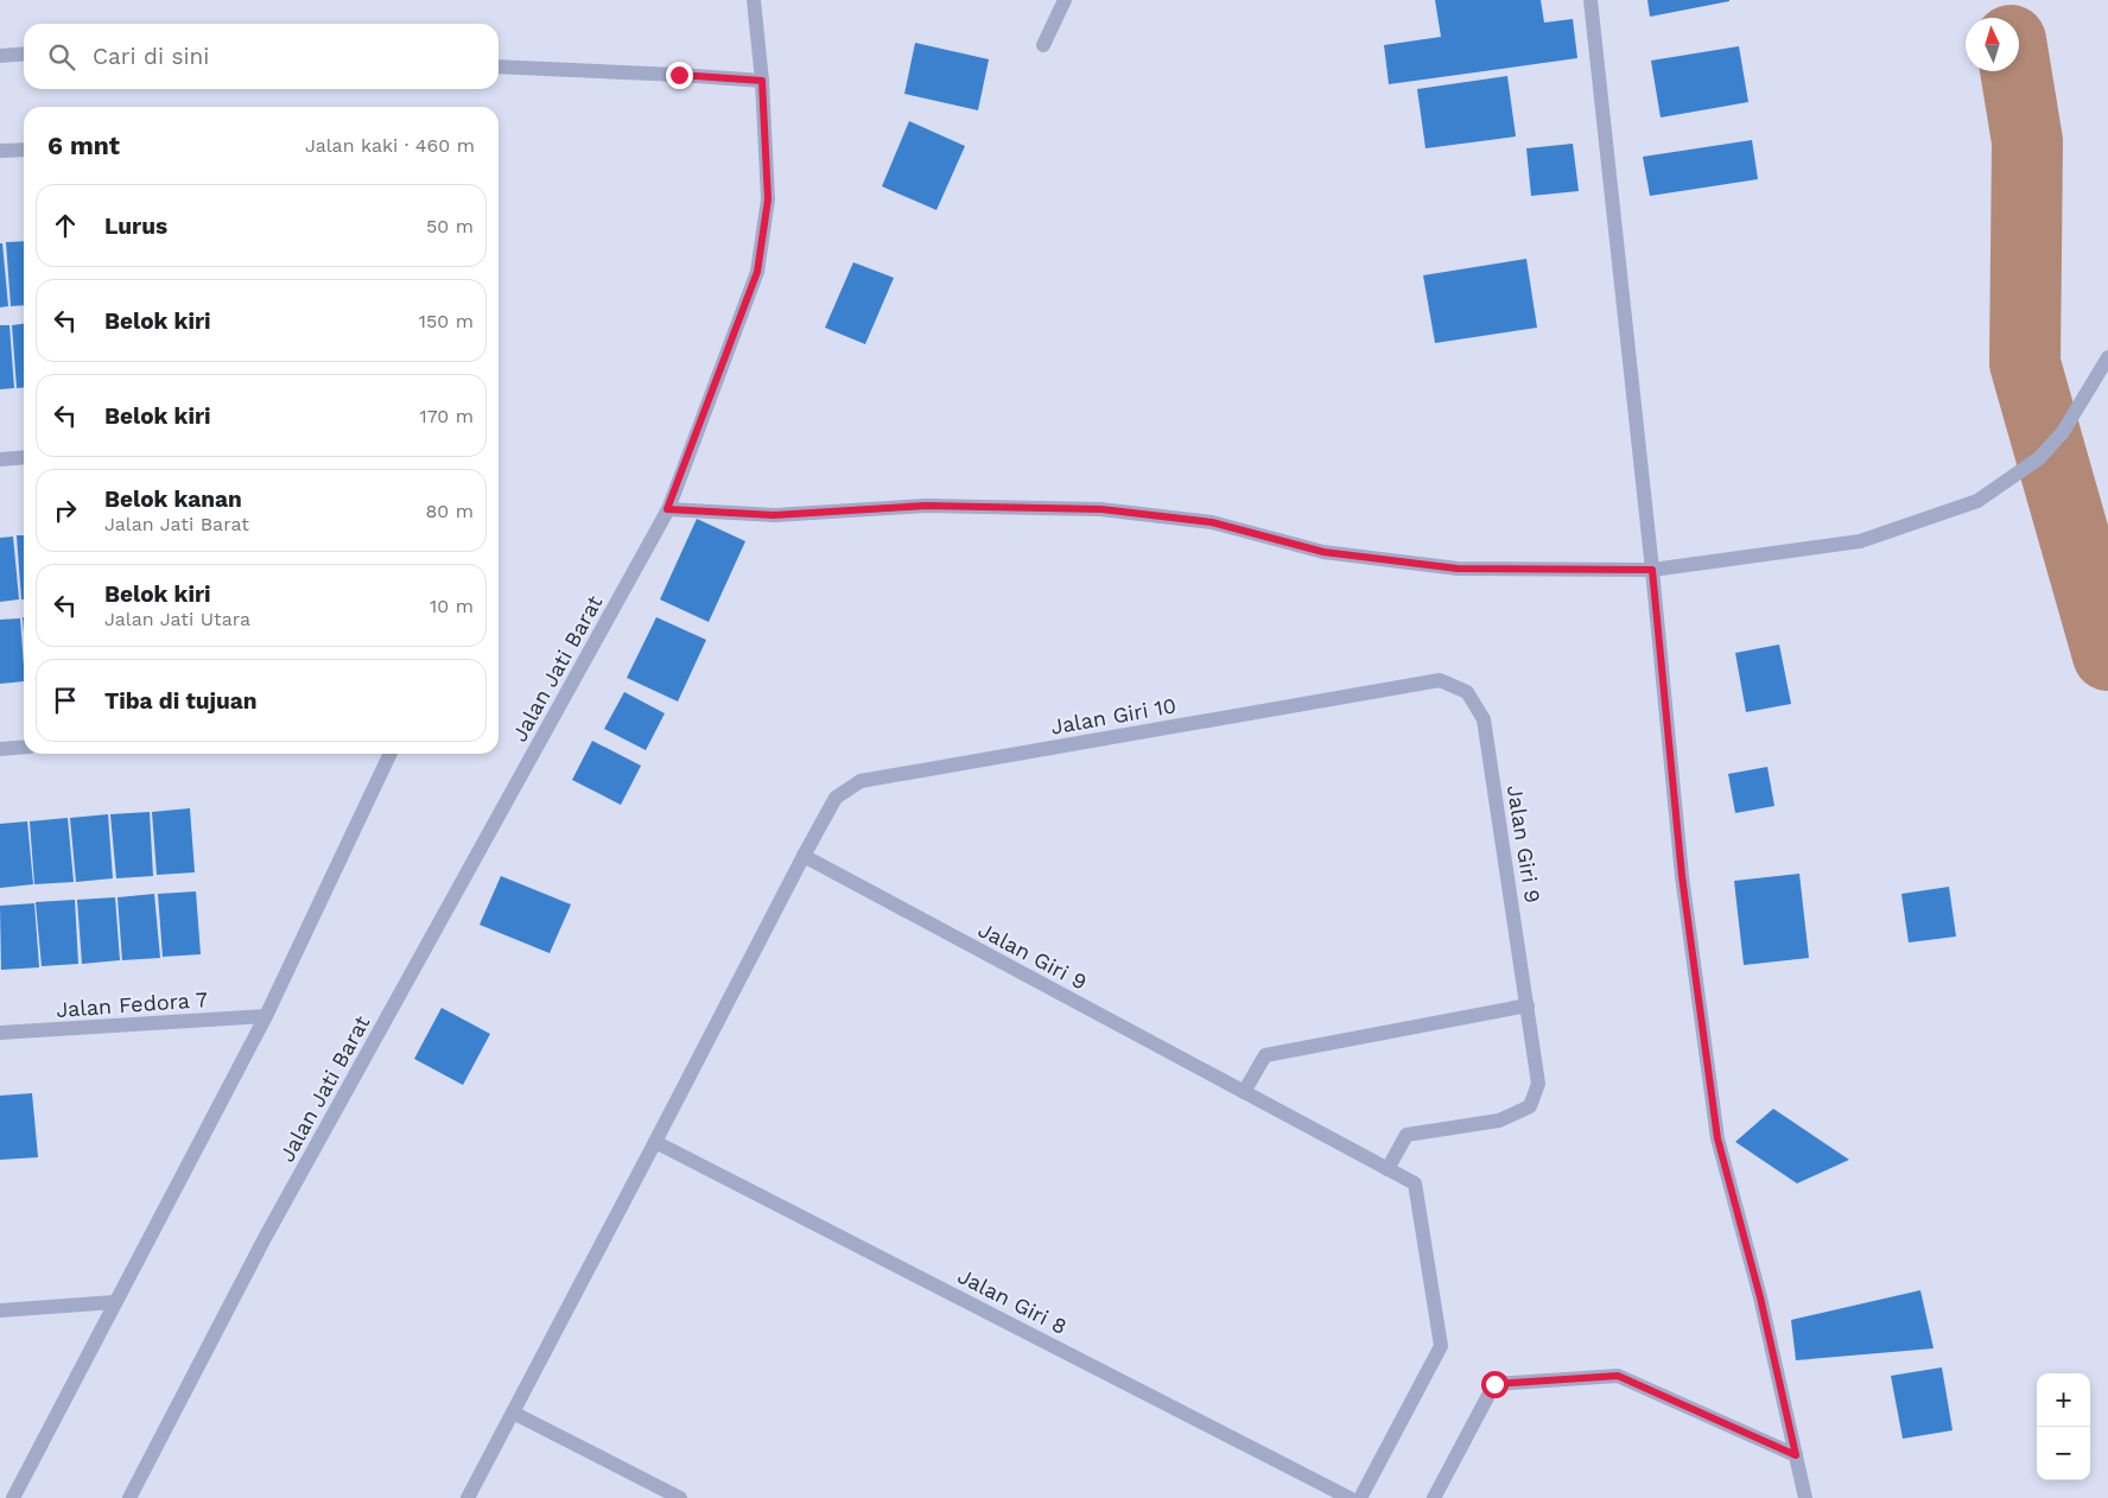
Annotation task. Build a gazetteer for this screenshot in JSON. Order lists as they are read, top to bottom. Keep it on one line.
{"streets":{"street":["Jalan Jati Barat","Jalan Giri 10","Jalan Giri 9","Jalan Fedora 7","Jalan Giri 8"]},"crossings":[["Jalan Giri 10","Jalan Giri 9"],["Jalan Giri 10","Jalan Giri 8"]],"north":"top","page":{"search":"Cari di sini","heading":["6 mnt","Jalan kaki · 460 m"],"list":[["Lurus","50 m"],["Belok kiri","150 m"],["Belok kiri","170 m"],["Belok kanan","Jalan Jati Barat","80 m"],["Belok kiri","Jalan Jati Utara","10 m"],"Tiba di tujuan"],"map_buttons":["+","−"]}}
